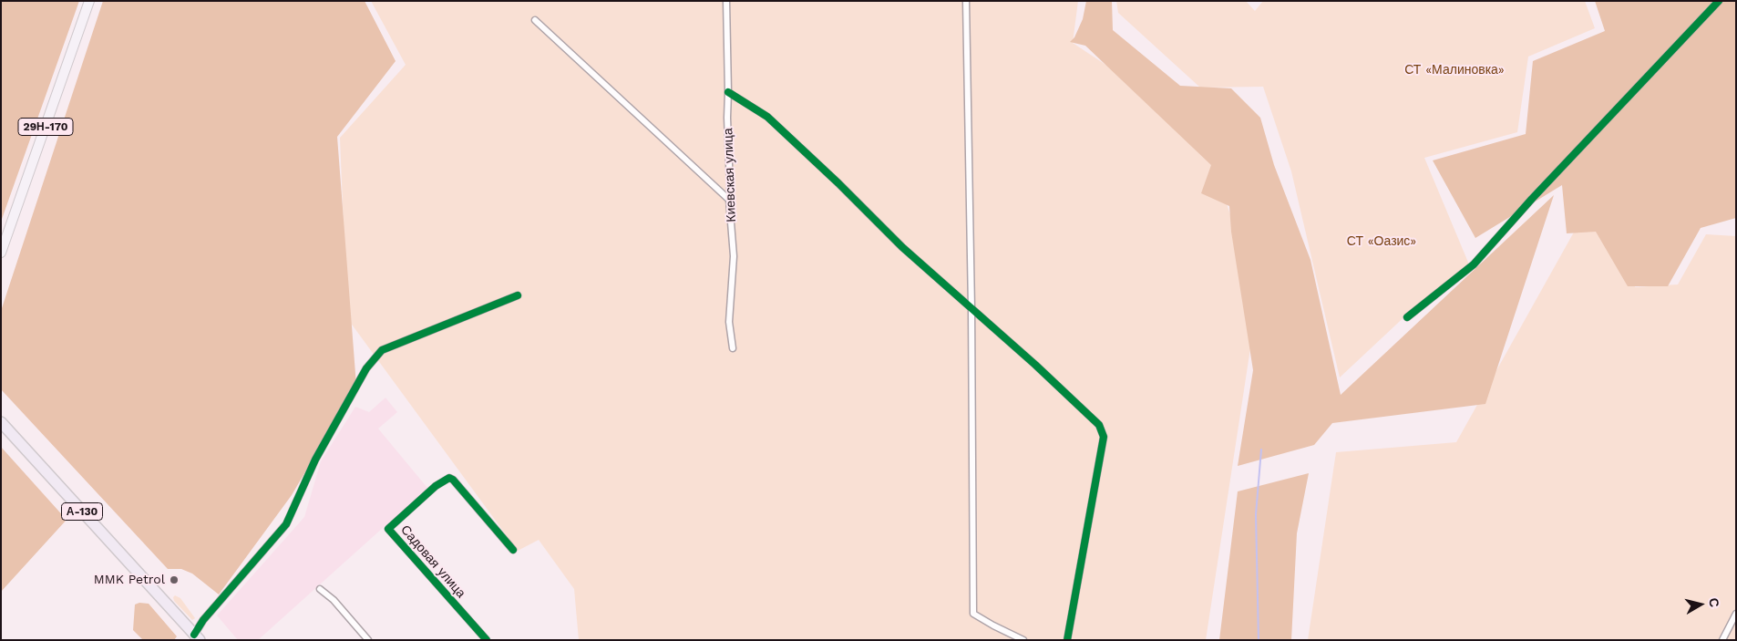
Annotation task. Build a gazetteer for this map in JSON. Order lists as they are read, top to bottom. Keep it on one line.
{"streets":{"highway":["А-130"],"main road":["29Н-170"],"street":["Киевская улица","Садовая улица"]},"parks":["СТ «Малиновка»","СТ «Оазис»"],"places":["MMK Petrol"],"north":"right"}
